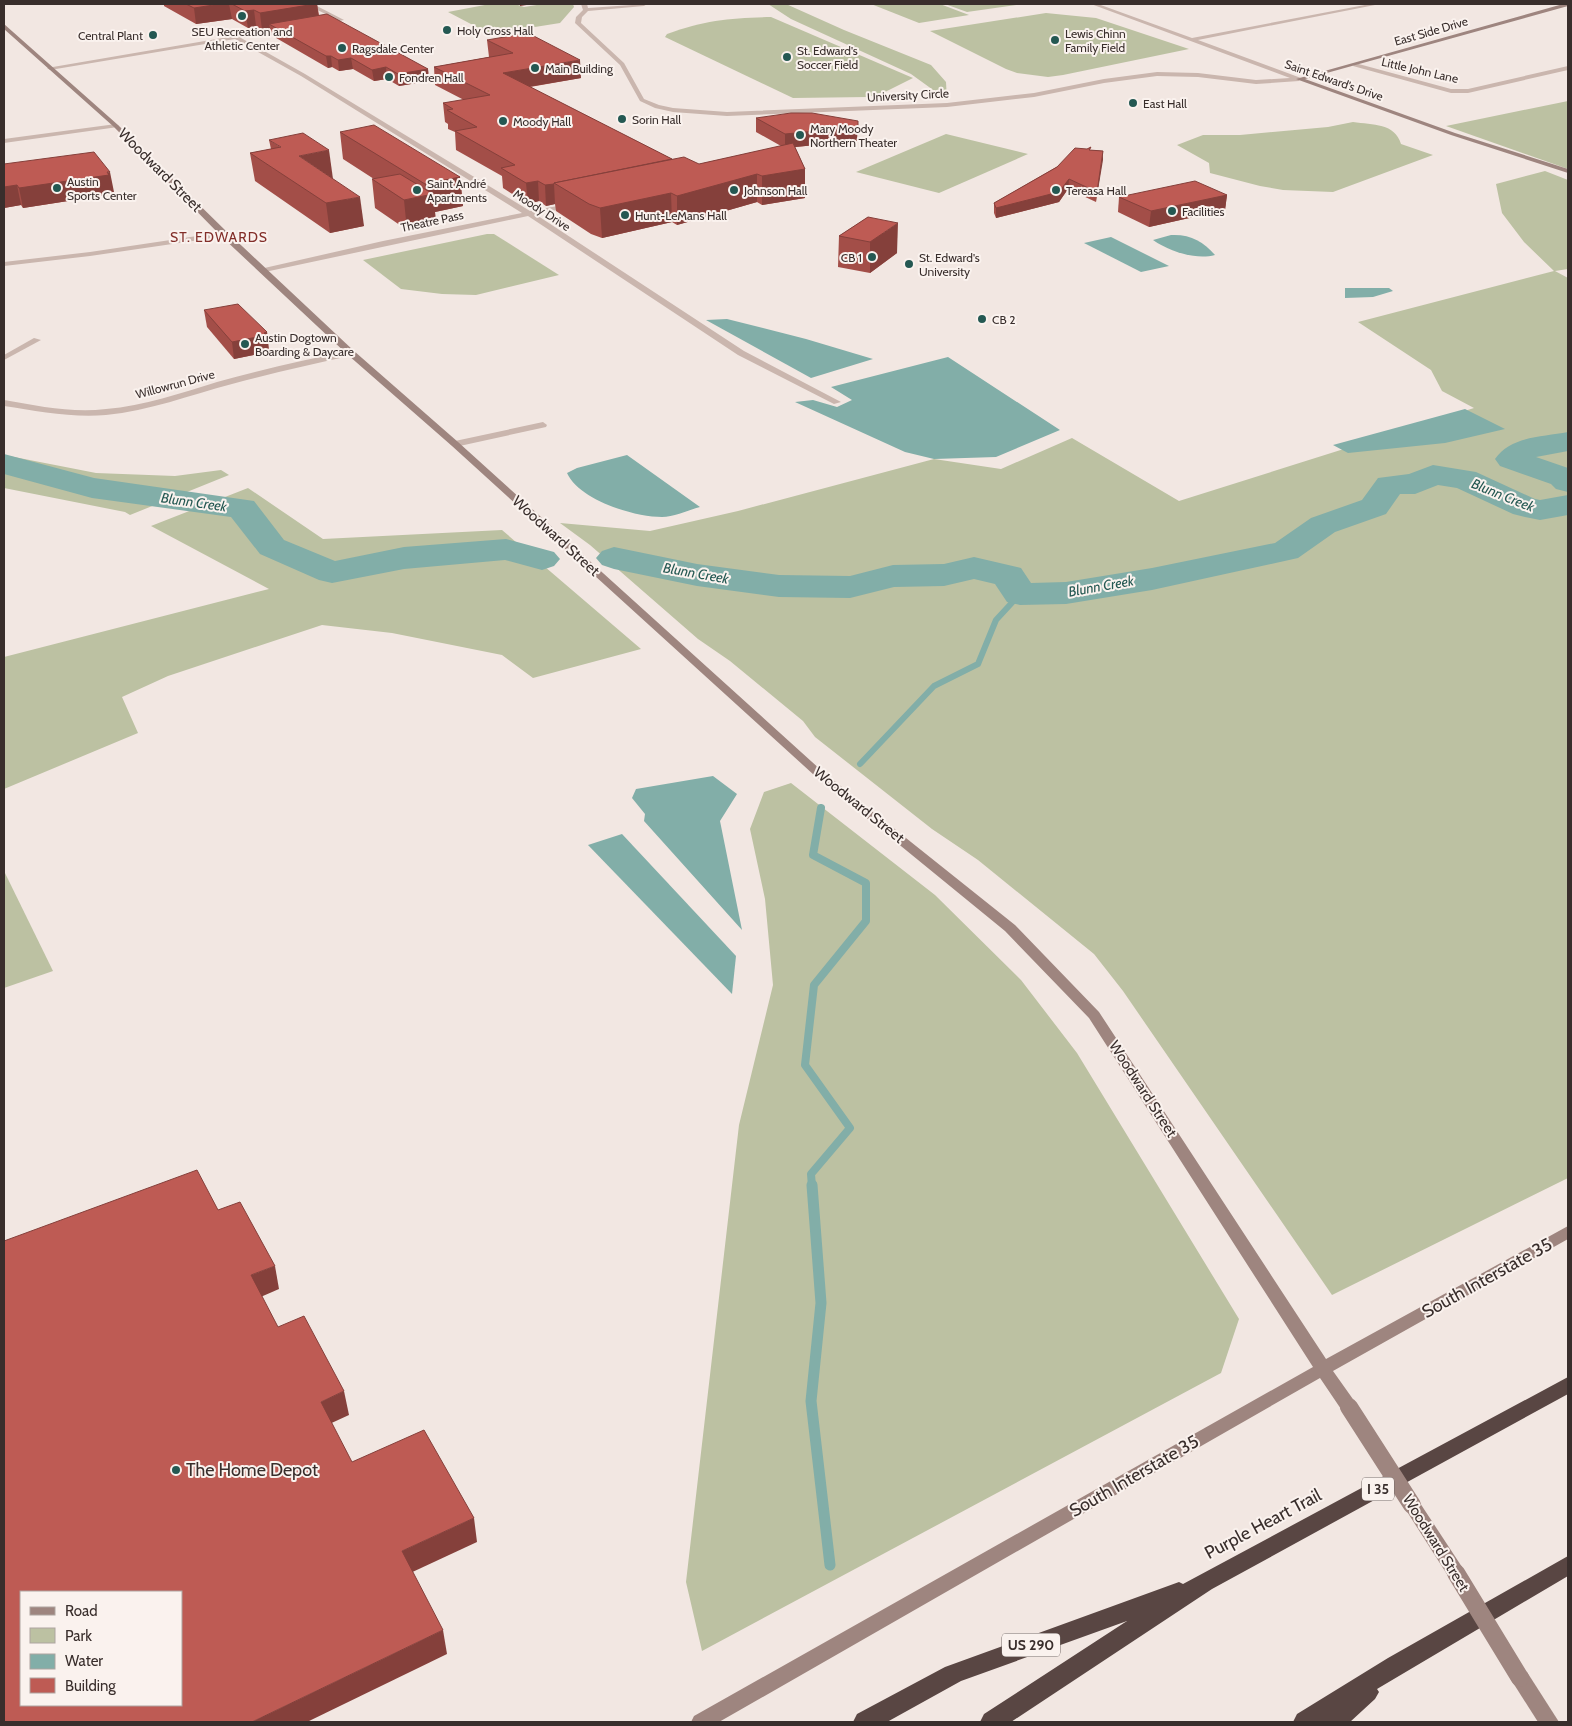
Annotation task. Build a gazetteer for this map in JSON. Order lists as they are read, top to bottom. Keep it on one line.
{"streets":{"highway":["I 35","Purple Heart Trail","US 290"],"street":["East Side Drive","Little John Lane","Saint Edward's Drive","University Circle","Woodward Street","Moody Drive","Theatre Pass","Willowrun Drive","South Interstate 35"]},"crossings":[["East Side Drive","Little John Lane"],["East Side Drive","Saint Edward's Drive"],["East Side Drive","University Circle"],["Saint Edward's Drive","University Circle"],["Woodward Street","Theatre Pass"],["Woodward Street","Willowrun Drive"],["Woodward Street","South Interstate 35"],["Moody Drive","Theatre Pass"],["Purple Heart Trail","US 290"]],"districts":["ST. EDWARDS"],"water":["Blunn Creek"],"places":["SEU Recreation and Athletic Center","Holy Cross Hall","Central Plant","Lewis Chinn Family Field","Ragsdale Center","St. Edward's Soccer Field","Main Building","Fondren Hall","East Hall","Sorin Hall","Moody Hall","Mary Moody Northern Theater","Austin Sports Center","Saint André Apartments","Johnson Hall","Tereasa Hall","Facilities","Hunt-LeMans Hall","CB 1","St. Edward's University","CB 2","Austin Dogtown Boarding & Daycare","The Home Depot"],"legend":["Road","Park","Water","Building"]}
